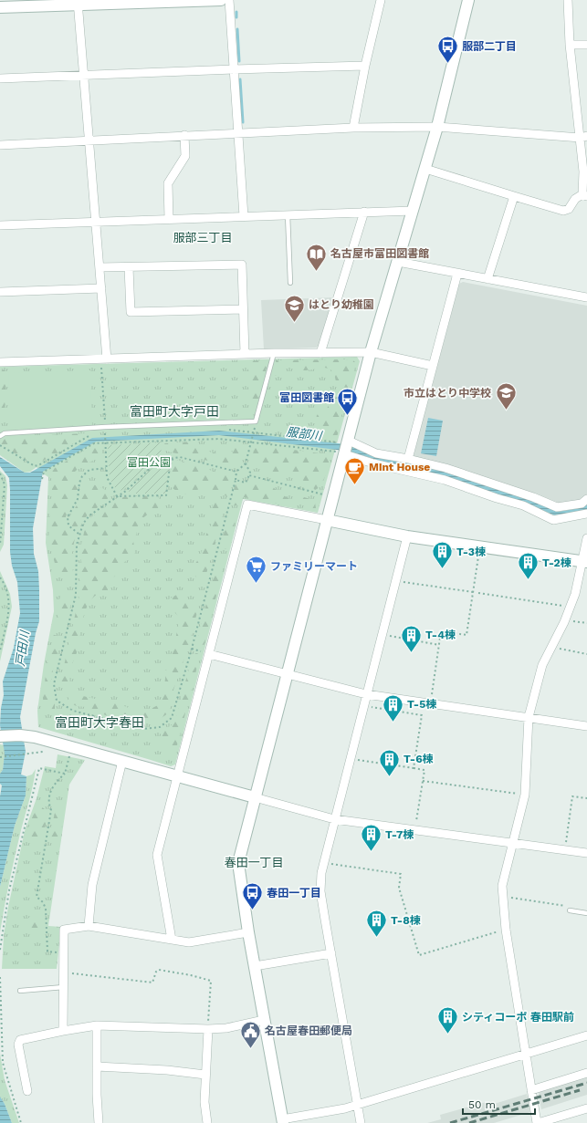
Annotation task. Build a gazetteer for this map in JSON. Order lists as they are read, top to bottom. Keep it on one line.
{"districts":["服部三丁目","富田町大字戸田","富田町大字春田","春田一丁目"],"water":["服部川","戸田川"],"parks":["富田公園"],"places":{"bus stop":["服部二丁目","富田図書館","春田一丁目"],"library":["名古屋市富田図書館"],"school or university":["はとり幼稚園","市立はとり中学校"],"cafe":["Mint House"],"building":["T-3棟","T-2棟","T-4棟","T-5棟","T-6棟","T-7棟","T-8棟","シティコーポ 春田駅前"],"supermarket":["ファミリーマート"],"public building":["名古屋春田郵便局"]},"scale_bar":"50 m"}
